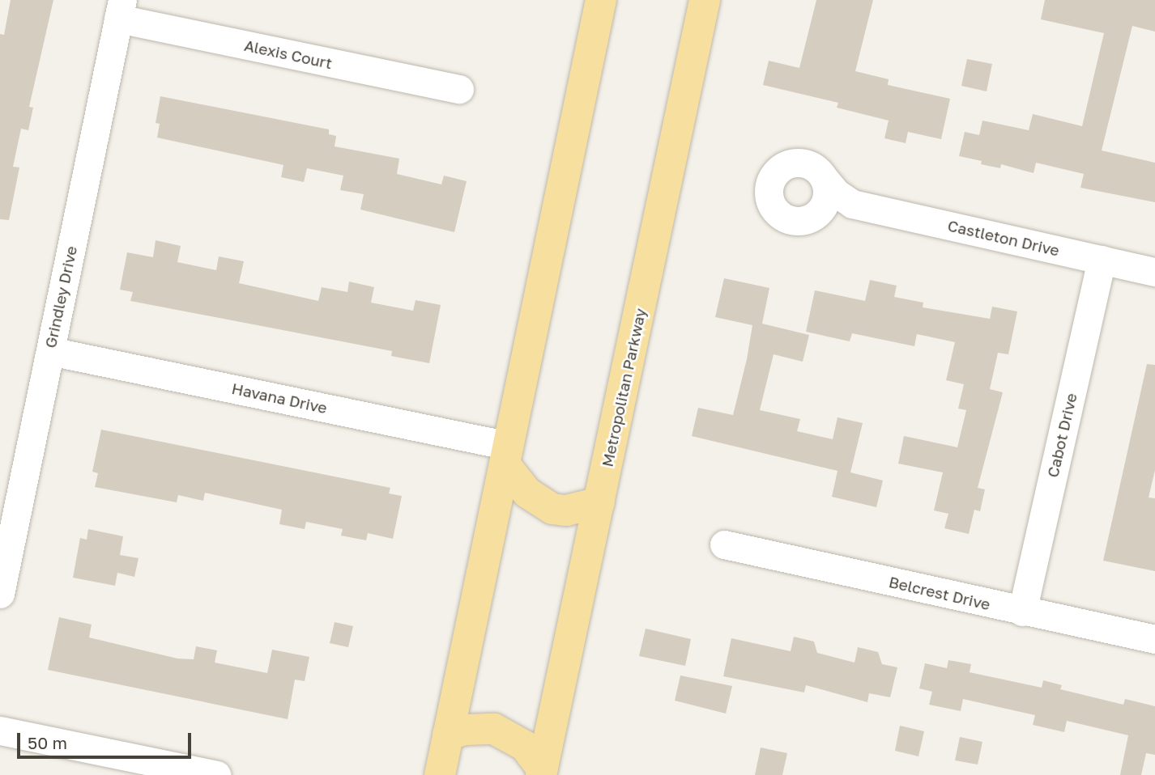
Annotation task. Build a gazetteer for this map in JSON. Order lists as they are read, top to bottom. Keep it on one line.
{"streets":{"main road":["Metropolitan Parkway"],"street":["Alexis Court","Castleton Drive","Grindley Drive","Havana Drive","Cabot Drive","Belcrest Drive"]},"crossings":[["Alexis Court","Grindley Drive"],["Castleton Drive","Cabot Drive"],["Grindley Drive","Havana Drive"],["Cabot Drive","Belcrest Drive"]],"scale_bar":"50 m"}
